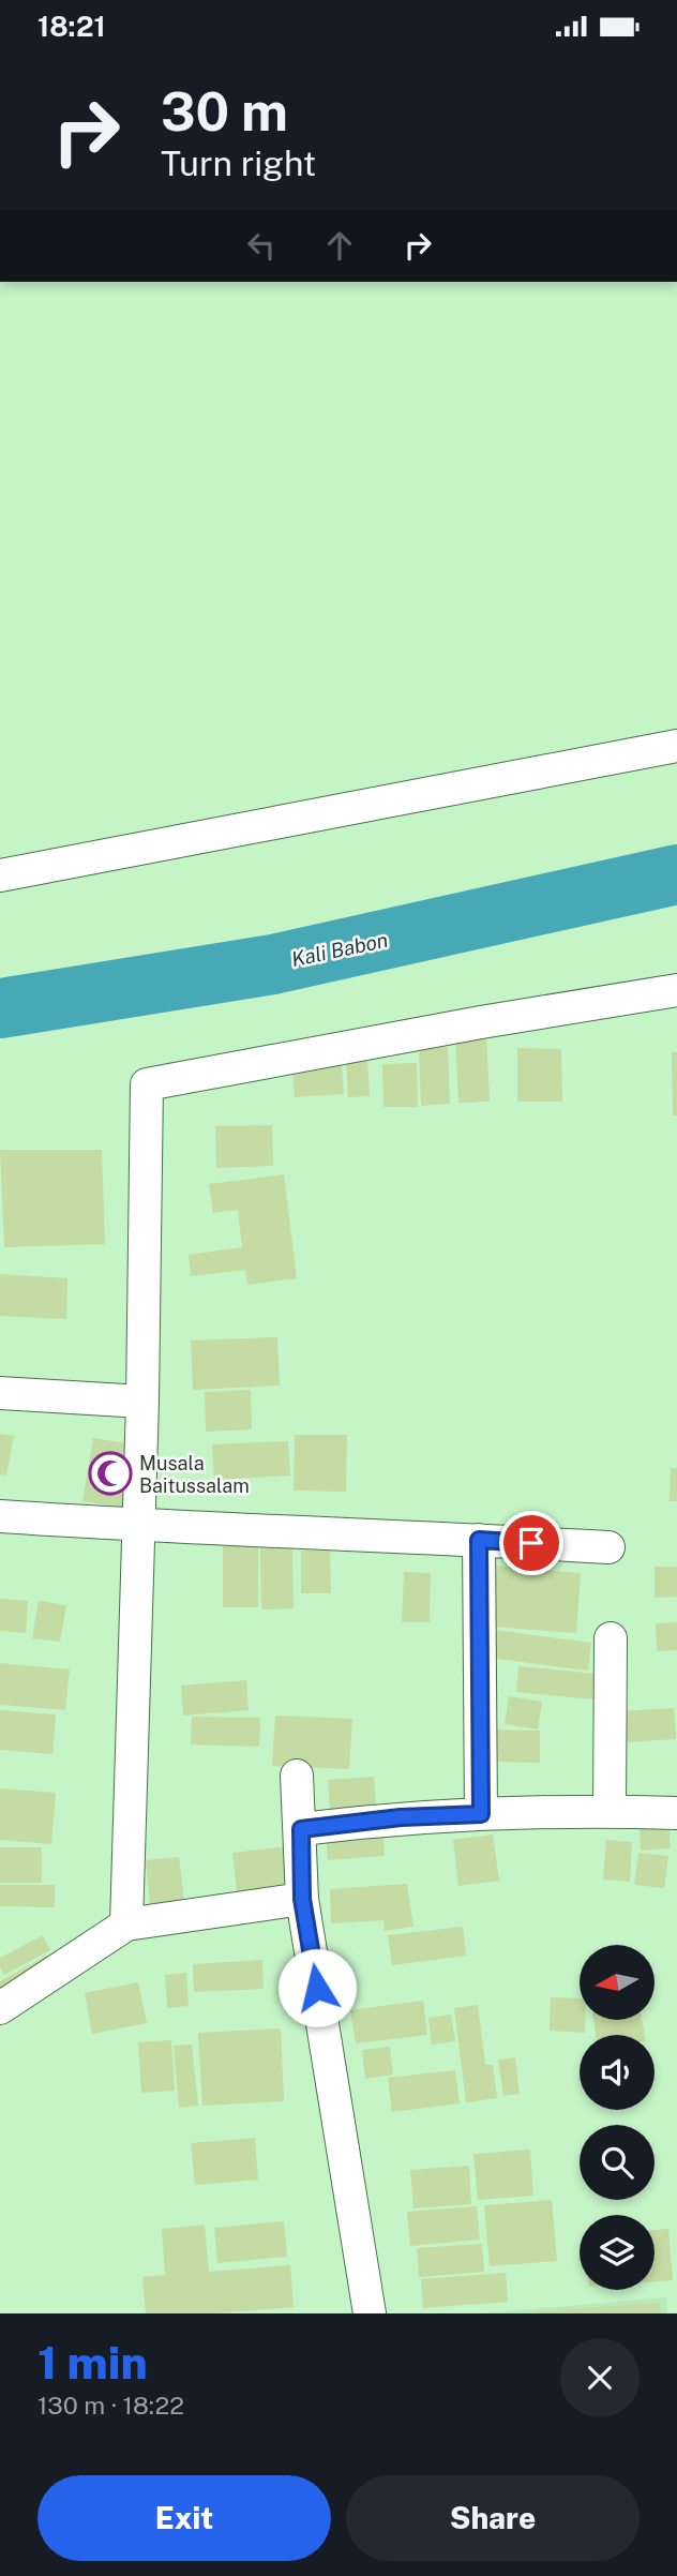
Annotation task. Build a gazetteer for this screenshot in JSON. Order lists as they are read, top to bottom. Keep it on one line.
{"water":["Kali Babon"],"places":{"mosque":["Musala Baitussalam"]},"north":"left","page":{"status":"18:21","turn":["30 m","Turn right"],"heading":["1 min","130 m · 18:22"],"buttons":["Exit","Share"]}}
